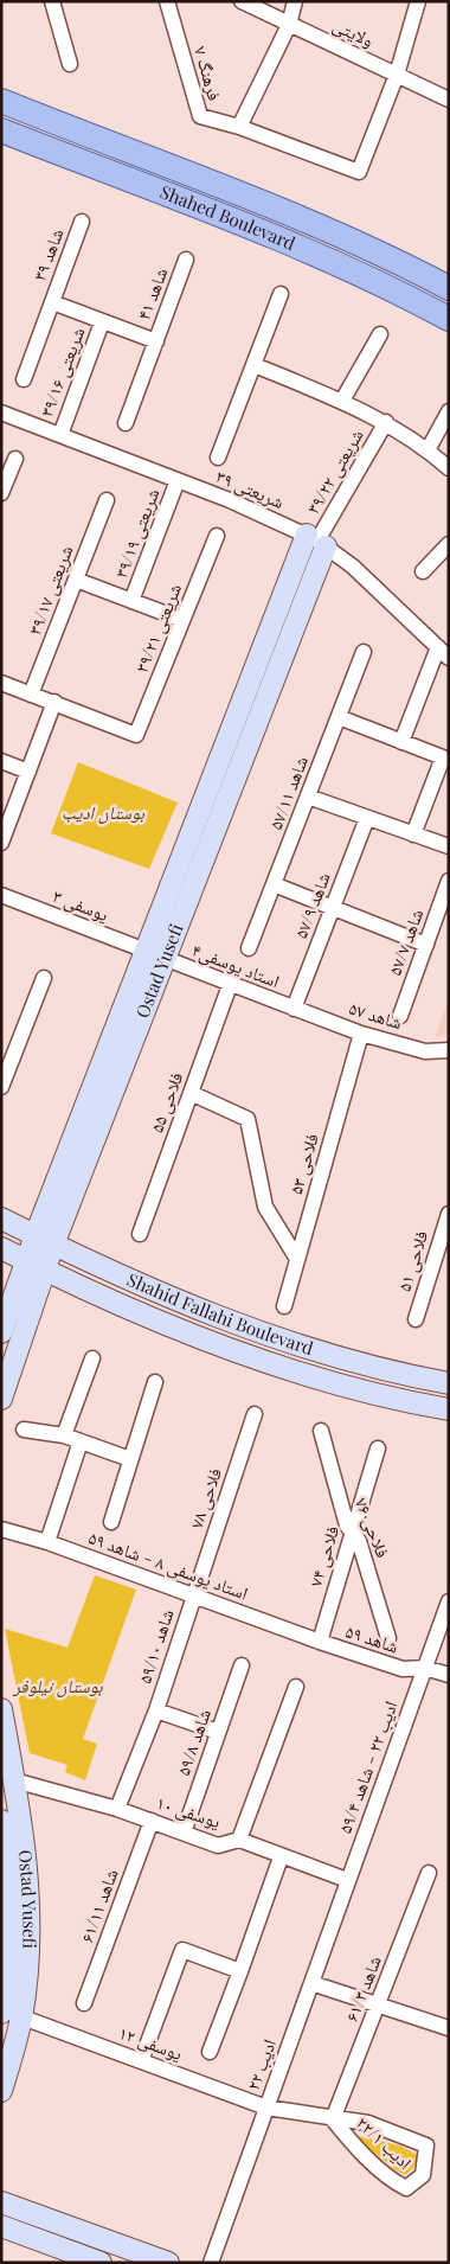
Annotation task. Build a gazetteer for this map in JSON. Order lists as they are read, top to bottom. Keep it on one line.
{"streets":{"main road":["Shahed Boulevard"],"street":["ولایتی","فرهنگ ۷","شاهد ۳۹","شاهد ۴۱","شریعتی ۳۹/۱۶","شریعتی ۳۹/۲۲","شریعتی ۳۹","شریعتی ۳۹/۱۹","شریعتی ۳۹/۱۷","شریعتی ۳۹/۲۱","شاهد ۵۷/۱۱","یوسفی ۳","شاهد ۵۷/۹","شاهد ۵۷/۷","استاد یوسفی۴","Ostad Yusefi","شاهد ۵۷","فلاحی ۵۵","فلاحی ۵۳","فلاحی ۵۱","Shahid Fallahi Boulevard","فلاحی ۷۸","فلاحی ۷۶","فلاحی ۷۴","استاد یوسفی ۸ - شاهد ۵۹","شاهد ۵۹","شاهد ۵۹/‍۱۰","شاهد ۵۹/۸","ادیب ۲۲ - شاهد ۵۹/۴","یوسفی ۱۰","شاهد ۶۱/۱۱","شاهد ۶۱/۳","یوسفی ۱۲","ادیب ۲۲","ادیب ۲۲/۱"]},"crossings":[["شریعتی ۳۹/۱۶","شریعتی ۳۹"],["شریعتی ۳۹/۲۲","شریعتی ۳۹"],["شریعتی ۳۹/۲۲","Ostad Yusefi"],["شریعتی ۳۹","شریعتی ۳۹/۱۹"],["شریعتی ۳۹","Ostad Yusefi"],["یوسفی ۳","استاد یوسفی۴"],["یوسفی ۳","Ostad Yusefi"],["شاهد ۵۷/۹","استاد یوسفی۴"],["شاهد ۵۷/۹","شاهد ۵۷"],["استاد یوسفی۴","Ostad Yusefi"],["استاد یوسفی۴","شاهد ۵۷"],["استاد یوسفی۴","فلاحی ۵۵"],["Ostad Yusefi","Shahid Fallahi Boulevard"],["Ostad Yusefi","یوسفی ۱۰"],["Ostad Yusefi","یوسفی ۱۲"],["شاهد ۵۷","فلاحی ۵۳"],["فلاحی ۷۸","استاد یوسفی ۸ - شاهد ۵۹"],["فلاحی ۷۸","شاهد ۵۹/‍۱۰"],["فلاحی ۷۶","فلاحی ۷۴"],["فلاحی ۷۴","استاد یوسفی ۸ - شاهد ۵۹"],["فلاحی ۷۴","شاهد ۵۹"],["استاد یوسفی ۸ - شاهد ۵۹","شاهد ۵۹"],["استاد یوسفی ۸ - شاهد ۵۹","شاهد ۵۹/‍۱۰"],["شاهد ۵۹","ادیب ۲۲ - شاهد ۵۹/۴"],["شاهد ۵۹/‍۱۰","یوسفی ۱۰"],["شاهد ۵۹/۸","یوسفی ۱۰"],["ادیب ۲۲ - شاهد ۵۹/۴","یوسفی ۱۰"],["ادیب ۲۲ - شاهد ۵۹/۴","ادیب ۲۲"],["یوسفی ۱۰","شاهد ۶۱/۱۱"],["یوسفی ۱۰","ادیب ۲۲"],["شاهد ۶۱/۳","ادیب ۲۲/۱"],["یوسفی ۱۲","ادیب ۲۲"],["یوسفی ۱۲","ادیب ۲۲/۱"],["ادیب ۲۲","ادیب ۲۲/۱"]],"parks":["بوستان ادیب","بوستان نیلوفر"]}
